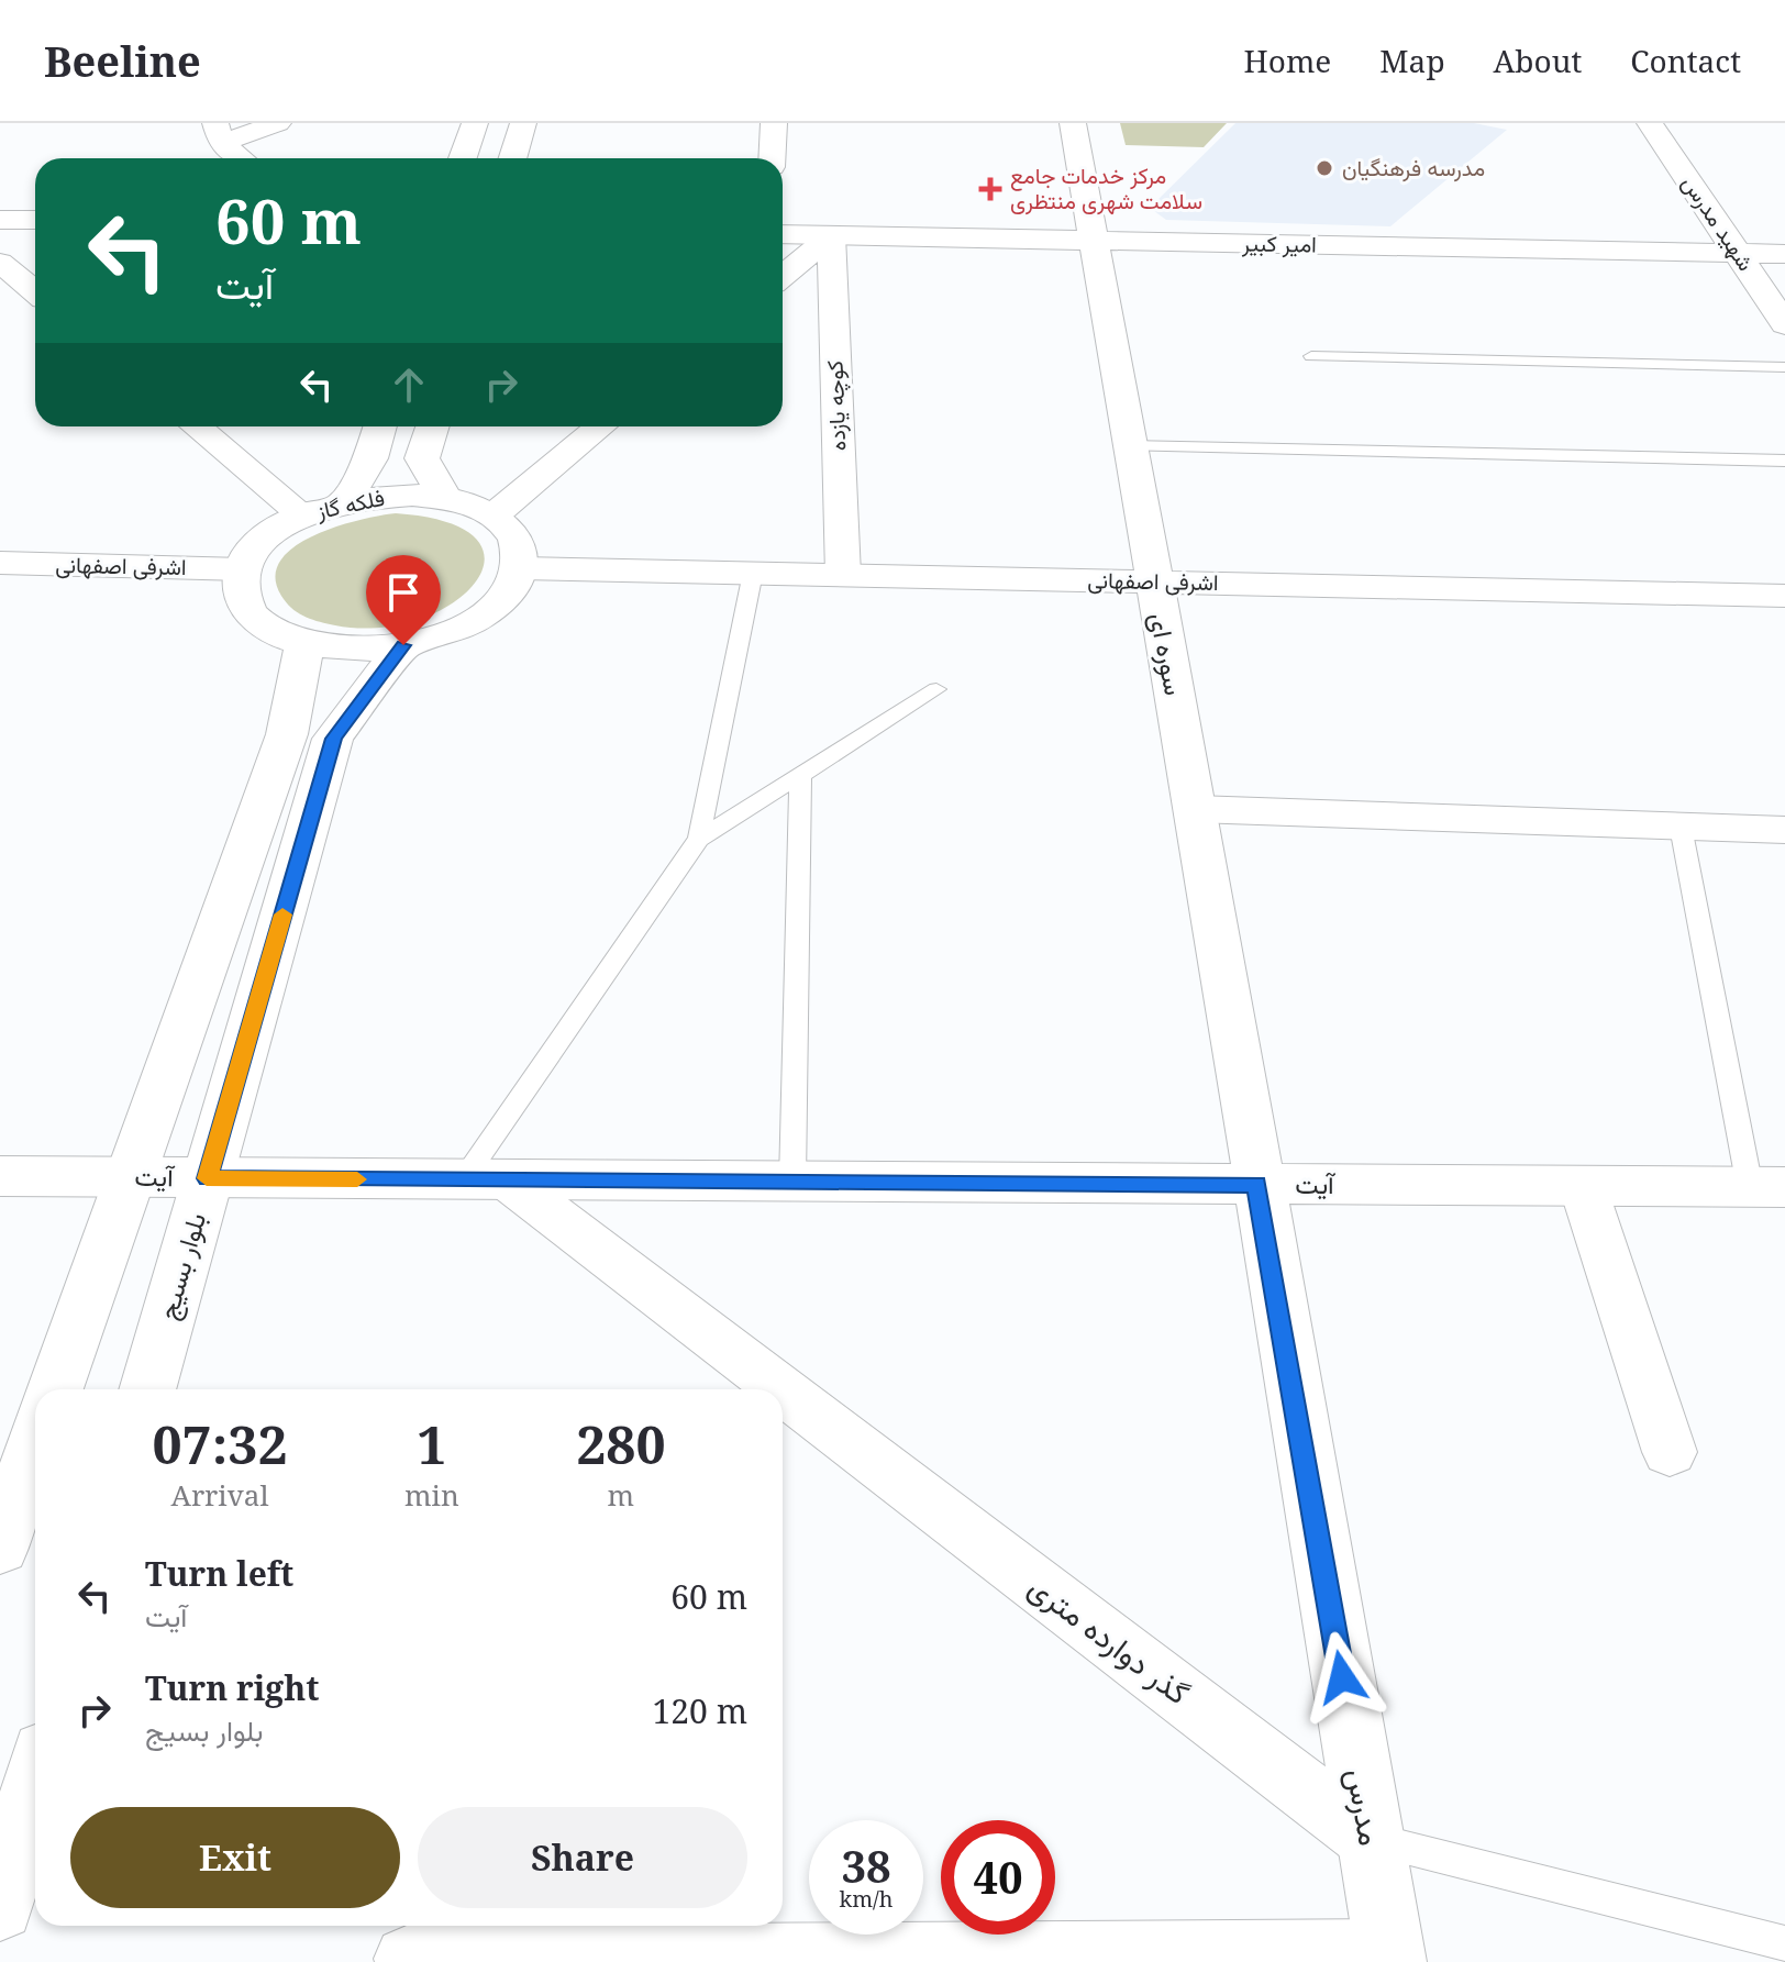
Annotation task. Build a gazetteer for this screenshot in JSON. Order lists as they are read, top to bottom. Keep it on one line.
{"streets":{"street":["شهید مدرس","امیر کبیر","کوچه یازده","فلکه گاز","اشرفی اصفهانی","سوره ای","آیت","بلوار بسیج","گذر دوارده متری","مدرس"]},"crossings":[["شهید مدرس","امیر کبیر"],["امیر کبیر","کوچه یازده"],["امیر کبیر","سوره ای"],["کوچه یازده","اشرفی اصفهانی"],["فلکه گاز","اشرفی اصفهانی"],["اشرفی اصفهانی","سوره ای"],["سوره ای","آیت"],["سوره ای","مدرس"],["آیت","بلوار بسیج"],["آیت","گذر دوارده متری"],["آیت","مدرس"],["گذر دوارده متری","مدرس"]],"places":{"other":["مدرسه فرهنگیان"],"health":["مرکز خدمات جامع سلامت شهری منتظری"]},"page":{"header":"Beeline","nav":["Home","Map","About","Contact"],"turn":["60 m","آیت"],"eta":["07:32","Arrival","1","min","280","m"],"list":[{"name":"Turn left","note":"آیت","value":"60 m"},{"name":"Turn right","note":"بلوار بسیج","value":"120 m"}],"buttons":["Exit","Share"],"speed":"38 km/h","limit":"40"}}
